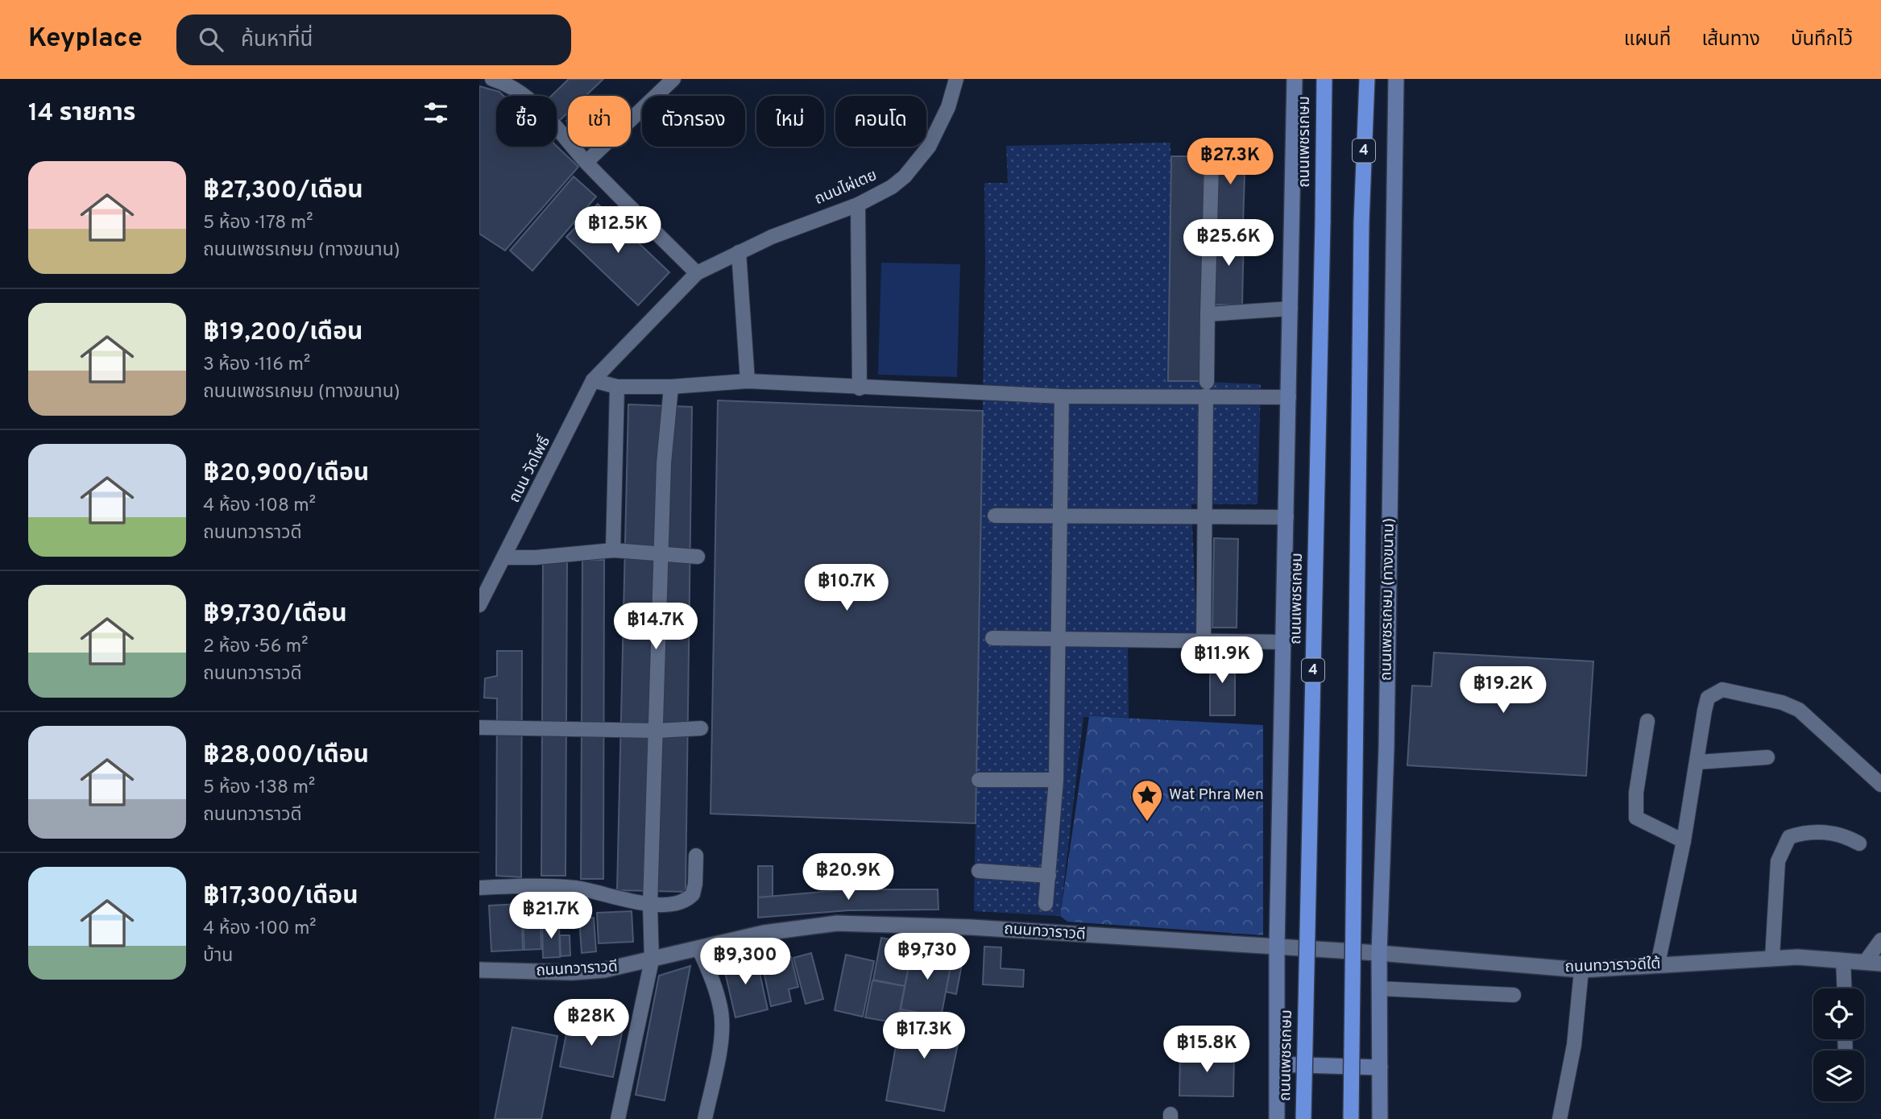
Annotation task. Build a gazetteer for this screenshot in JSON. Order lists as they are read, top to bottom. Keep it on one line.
{"streets":{"highway":["ถนนเพชรเกษม","4"],"main road":["ถนนเพชรเกษม (ทางขนาน)"],"street":["ถนนไผ่เตย","ถนน วัดโพธิ์","ถนนทวาราวดี","ถนนทวาราวดีใต้"]},"crossings":[["4","ถนนทวาราวดี"],["4","ถนนทวาราวดีใต้"],["ถนนไผ่เตย","ถนน วัดโพธิ์"],["ถนนเพชรเกษม (ทางขนาน)","ถนนทวาราวดีใต้"],["ถนนทวาราวดี","ถนนทวาราวดีใต้"]],"places":{"place":["Wat Phra Men"]},"page":{"header":"Keyplace","search":"ค้นหาที่นี่","nav":["แผนที่","เส้นทาง","บันทึกไว้"],"heading":"14 รายการ","chip":["ซื้อ","เช่า","ตัวกรอง","ใหม่","คอนโด"],"price":["฿27.3K","฿12.5K","฿25.6K","฿10.7K","฿14.7K","฿11.9K","฿19.2K","฿20.9K","฿21.7K","฿9,730","฿9,300","฿28K","฿17.3K","฿15.8K"],"list":[{"name":"฿27,300/เดือน","note":"5 ห้อง · 178 m² · ถนนเพชรเกษม (ทางขนาน)"},{"name":"฿19,200/เดือน","note":"3 ห้อง · 116 m² · ถนนเพชรเกษม (ทางขนาน)"},{"name":"฿20,900/เดือน","note":"4 ห้อง · 108 m² · ถนนทวาราวดี"},{"name":"฿9,730/เดือน","note":"2 ห้อง · 56 m² · ถนนทวาราวดี"},{"name":"฿28,000/เดือน","note":"5 ห้อง · 138 m² · ถนนทวาราวดี"},{"name":"฿17,300/เดือน","note":"4 ห้อง · 100 m² · บ้าน"}]}}
